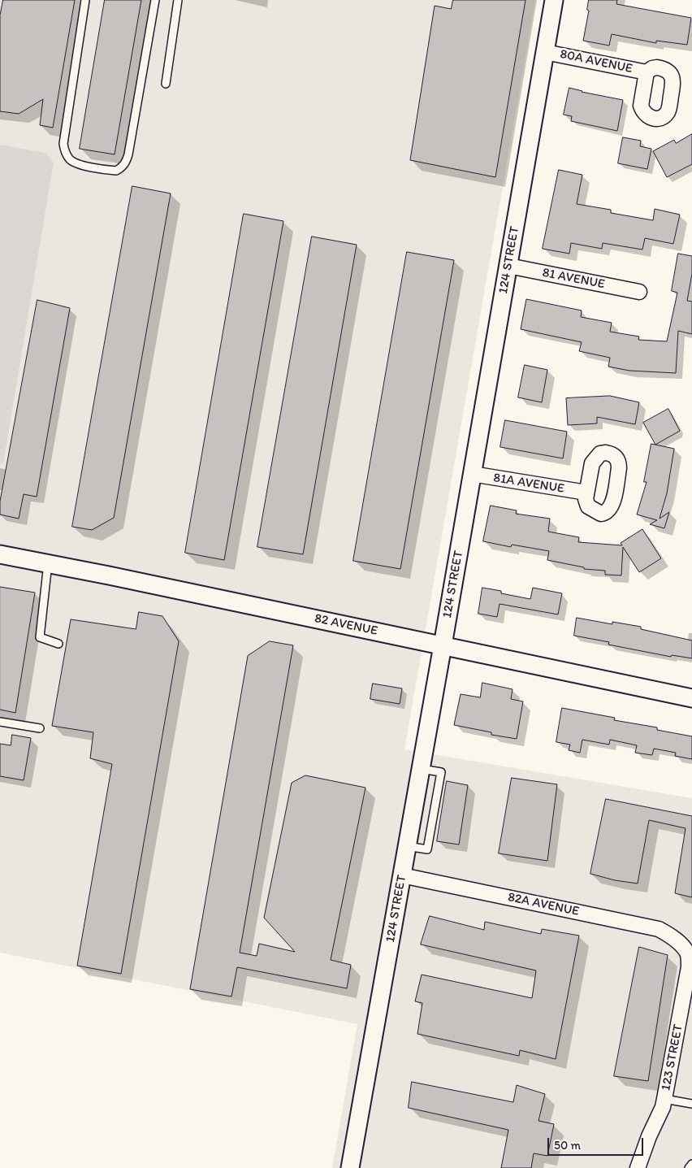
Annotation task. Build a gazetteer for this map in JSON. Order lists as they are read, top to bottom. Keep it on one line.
{"streets":{"street":["80A AVENUE","124 STREET","81 AVENUE","81A AVENUE","82 AVENUE","82A AVENUE","123 STREET"]},"crossings":[["80A AVENUE","124 STREET"],["124 STREET","81 AVENUE"],["124 STREET","81A AVENUE"],["124 STREET","82 AVENUE"],["124 STREET","82A AVENUE"],["82A AVENUE","123 STREET"]],"scale_bar":"50 m"}
